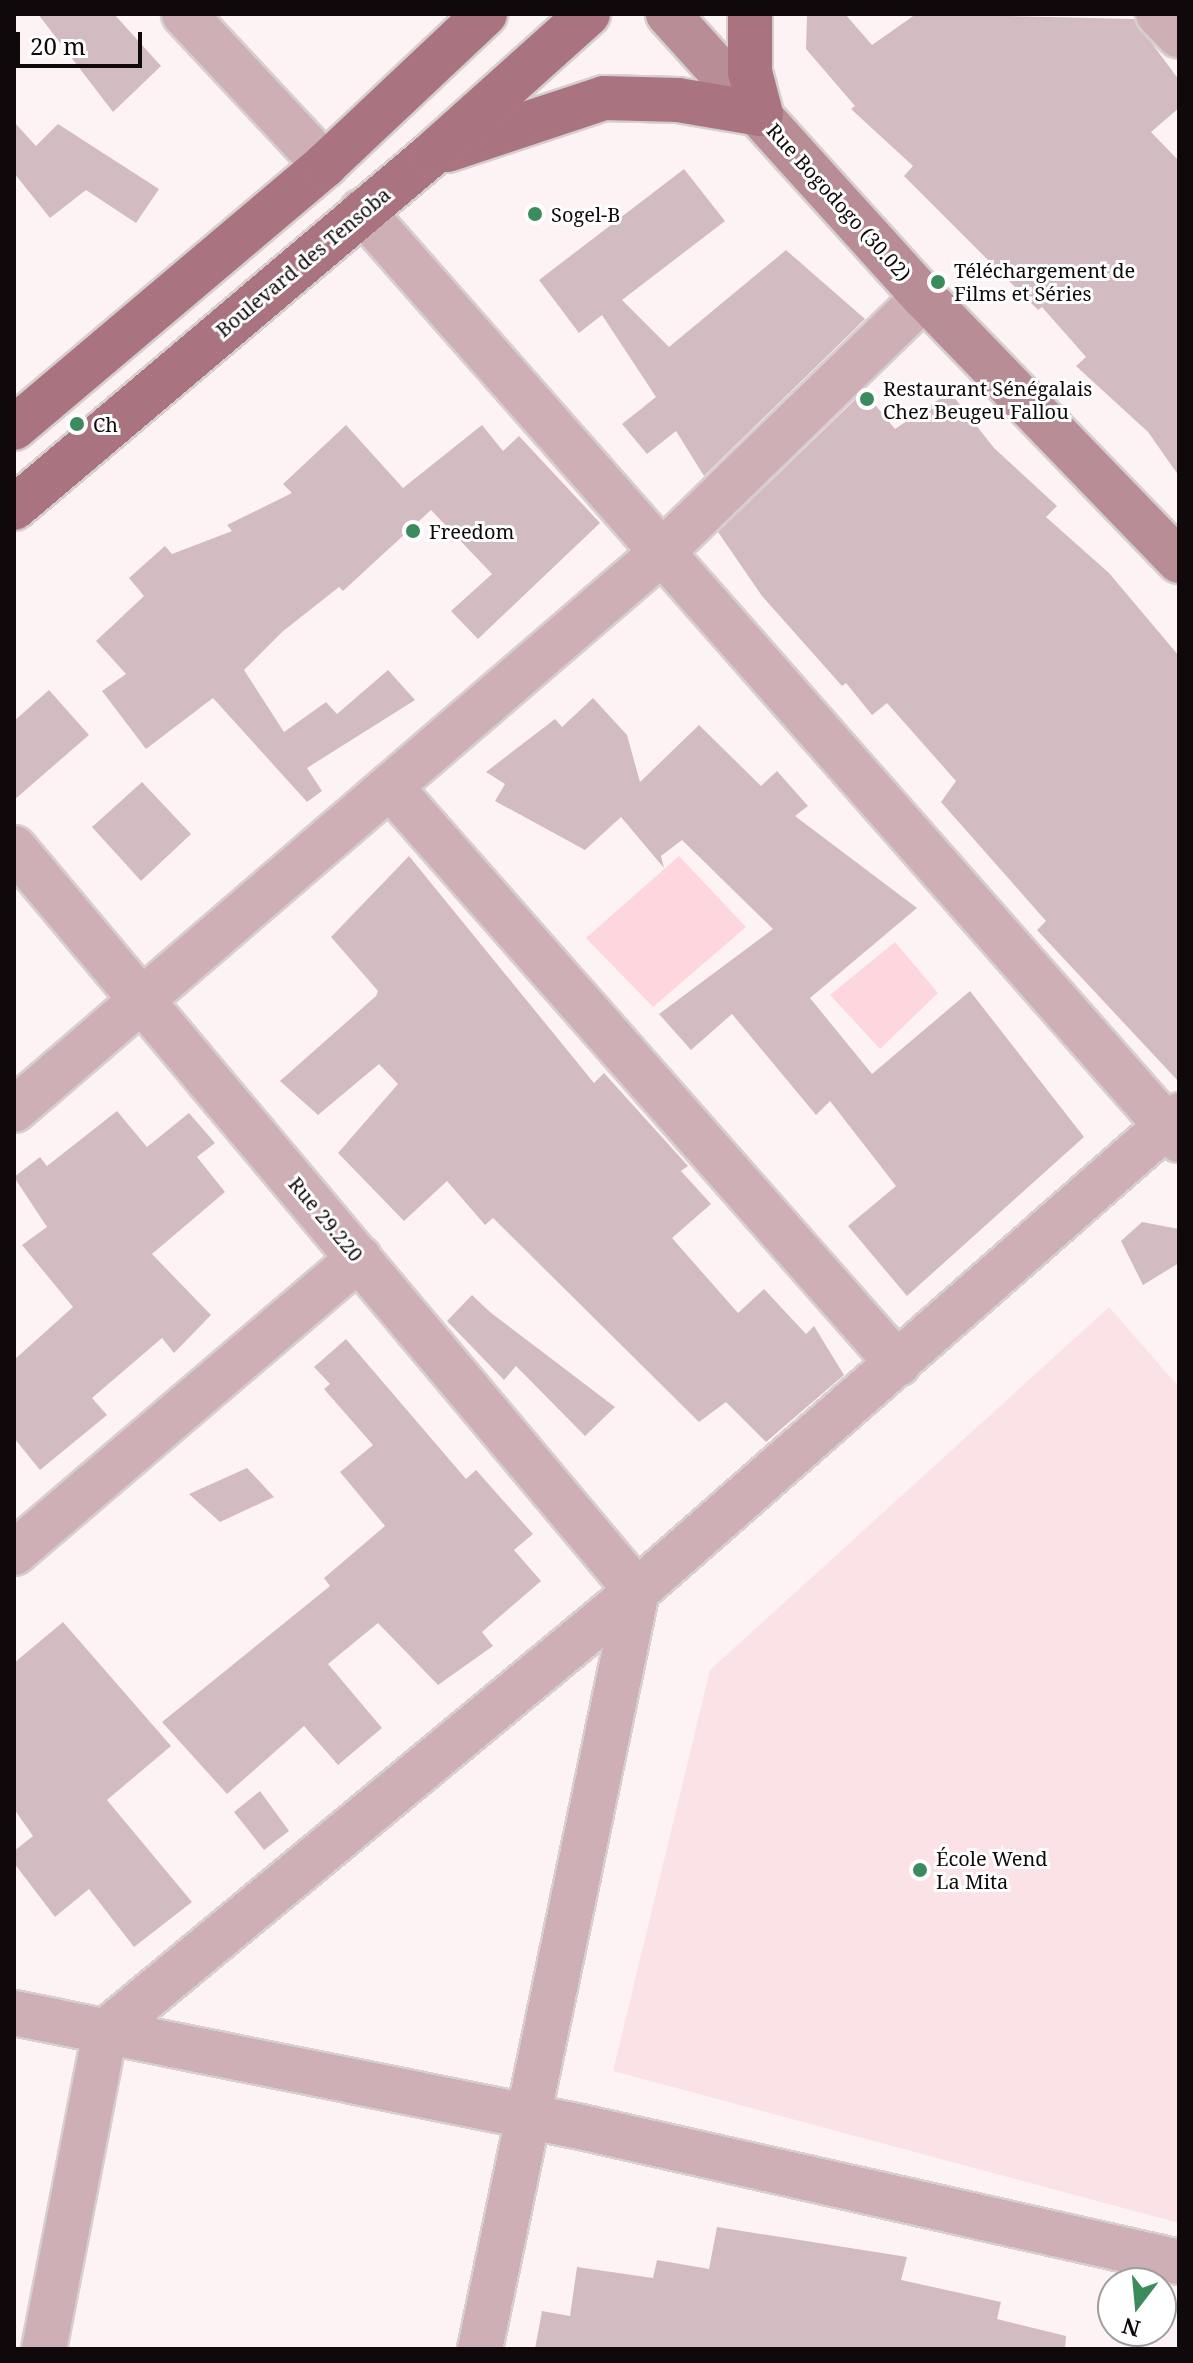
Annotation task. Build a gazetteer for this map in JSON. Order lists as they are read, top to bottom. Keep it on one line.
{"streets":{"main road":["Boulevard des Tensoba"],"street":["Rue Bogodogo (30.02)","Rue 29.220"]},"places":["Sogel-B","Téléchargement de Films et Séries","Restaurant Sénégalais Chez Beugeu Fallou","Ch","Freedom","École Wend La Mita"],"scale_bar":"20 m","north":"bottom"}
